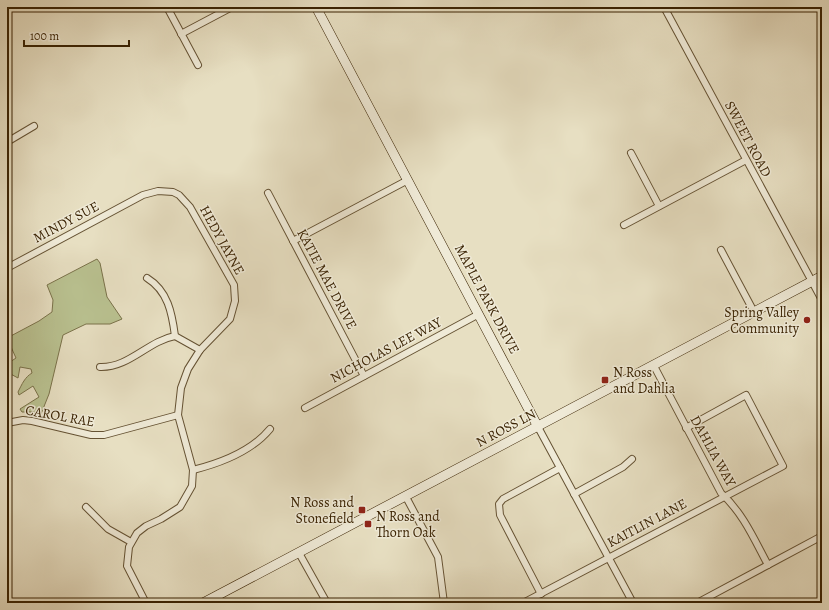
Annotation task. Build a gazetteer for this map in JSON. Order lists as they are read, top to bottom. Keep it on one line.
{"streets":{"main road":["MAPLE PARK DRIVE","N ROSS LN"],"street":["SWEET ROAD","MINDY SUE","HEDY JAYNE","KATIE MAE DRIVE","NICHOLAS LEE WAY","CAROL RAE","DAHLIA WAY","KAITLIN LANE"]},"crossings":[["SWEET ROAD","N ROSS LN"],["MINDY SUE","HEDY JAYNE"],["HEDY JAYNE","CAROL RAE"],["KATIE MAE DRIVE","NICHOLAS LEE WAY"],["MAPLE PARK DRIVE","NICHOLAS LEE WAY"],["MAPLE PARK DRIVE","N ROSS LN"],["MAPLE PARK DRIVE","KAITLIN LANE"],["N ROSS LN","DAHLIA WAY"],["DAHLIA WAY","KAITLIN LANE"]],"places":{"other":["Spring Valley Community"],"transit":["N Ross and Dahlia","N Ross and Stonefield","N Ross and Thorn Oak"]},"scale_bar":"100 m"}
